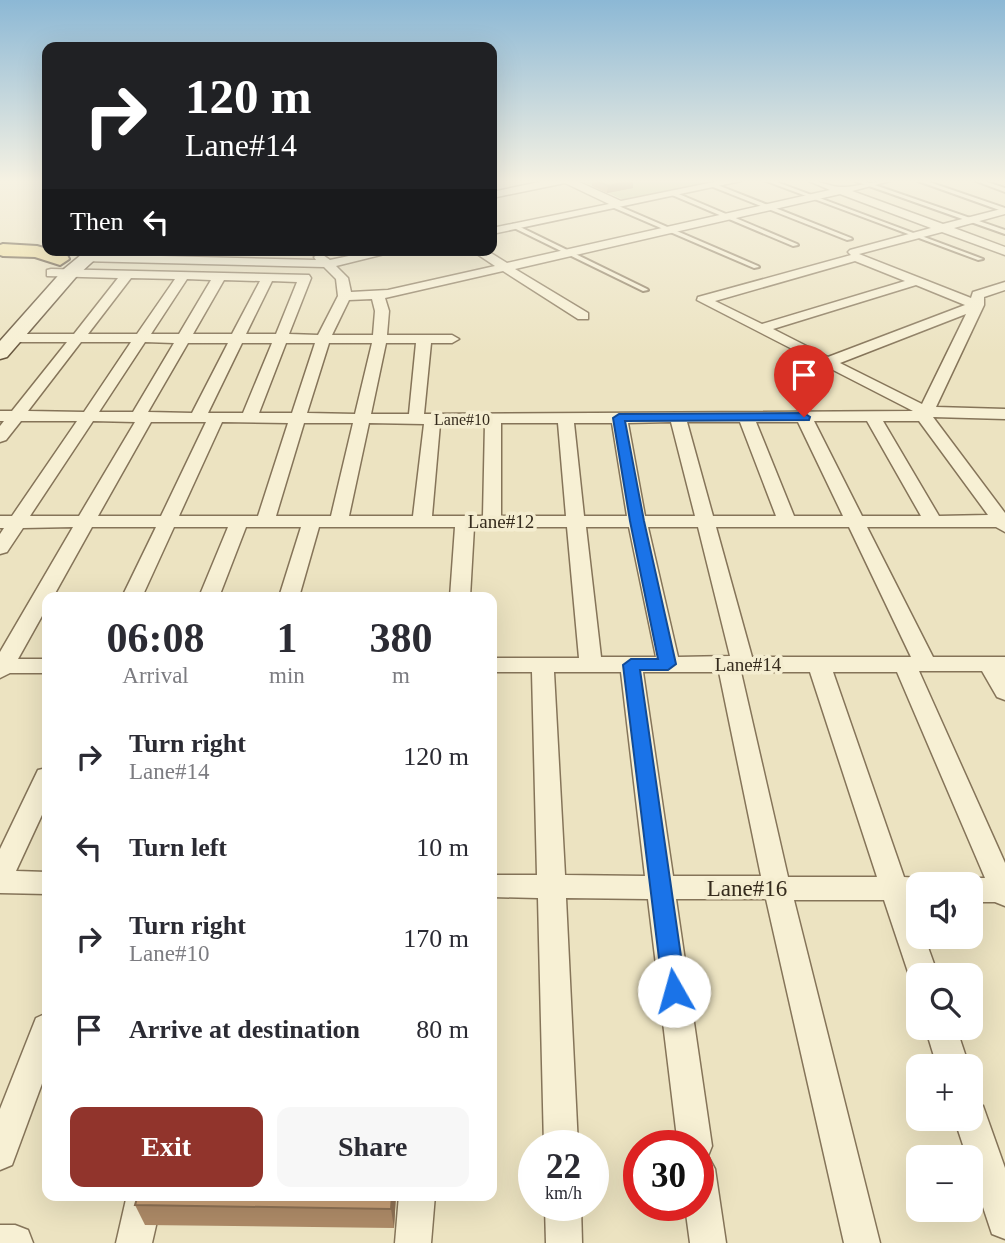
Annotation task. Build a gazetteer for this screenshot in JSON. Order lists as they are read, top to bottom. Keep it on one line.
{"streets":{"street":["Lane#10","Lane#12","Lane#14","Lane#16"]},"page":{"turn":["120 m","Lane#14"],"then":"Then","eta":["06:08","Arrival","1","min","380","m"],"list":[{"name":"Turn right","note":"Lane#14","value":"120 m"},{"name":"Turn left","value":"10 m"},{"name":"Turn right","note":"Lane#10","value":"170 m"},{"name":"Arrive at destination","value":"80 m"}],"map_buttons":["+","−"],"buttons":["Exit","Share"],"speed":"22 km/h","limit":"30"}}
